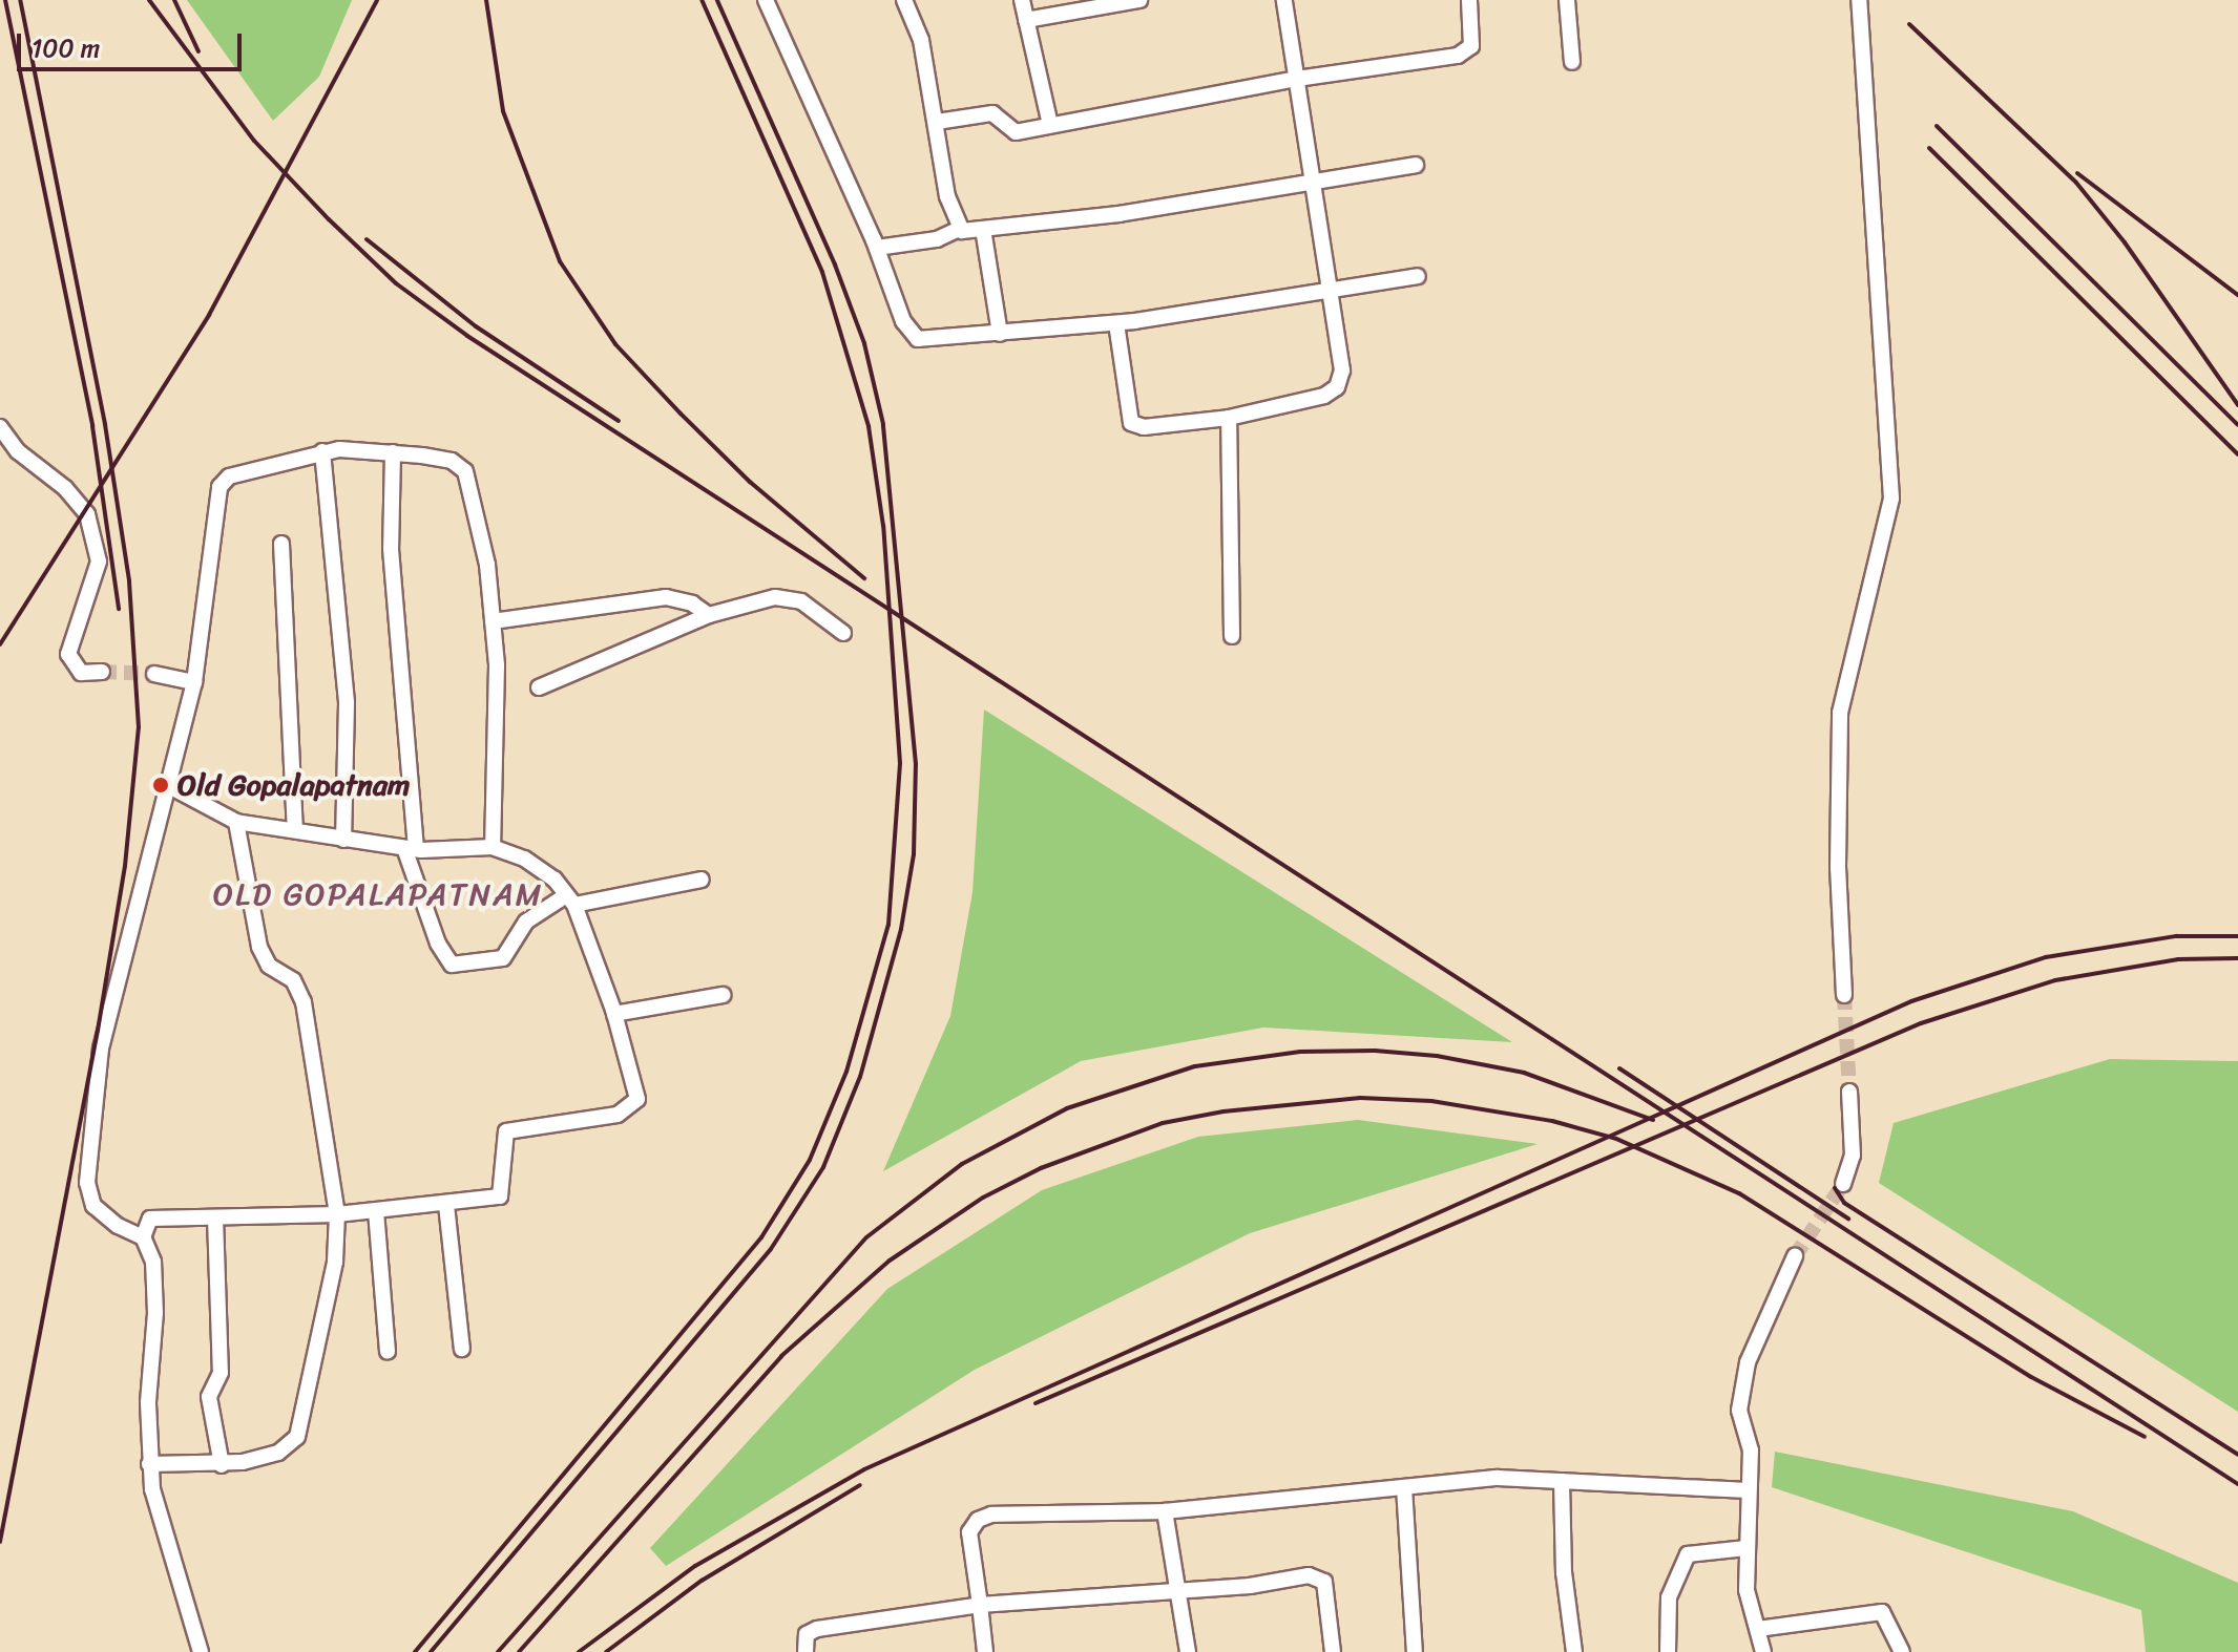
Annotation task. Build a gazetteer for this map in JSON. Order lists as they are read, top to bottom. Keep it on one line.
{"districts":["OLD GOPALAPATNAM"],"places":["Old Gopalapatnam"],"scale_bar":"100 m"}
